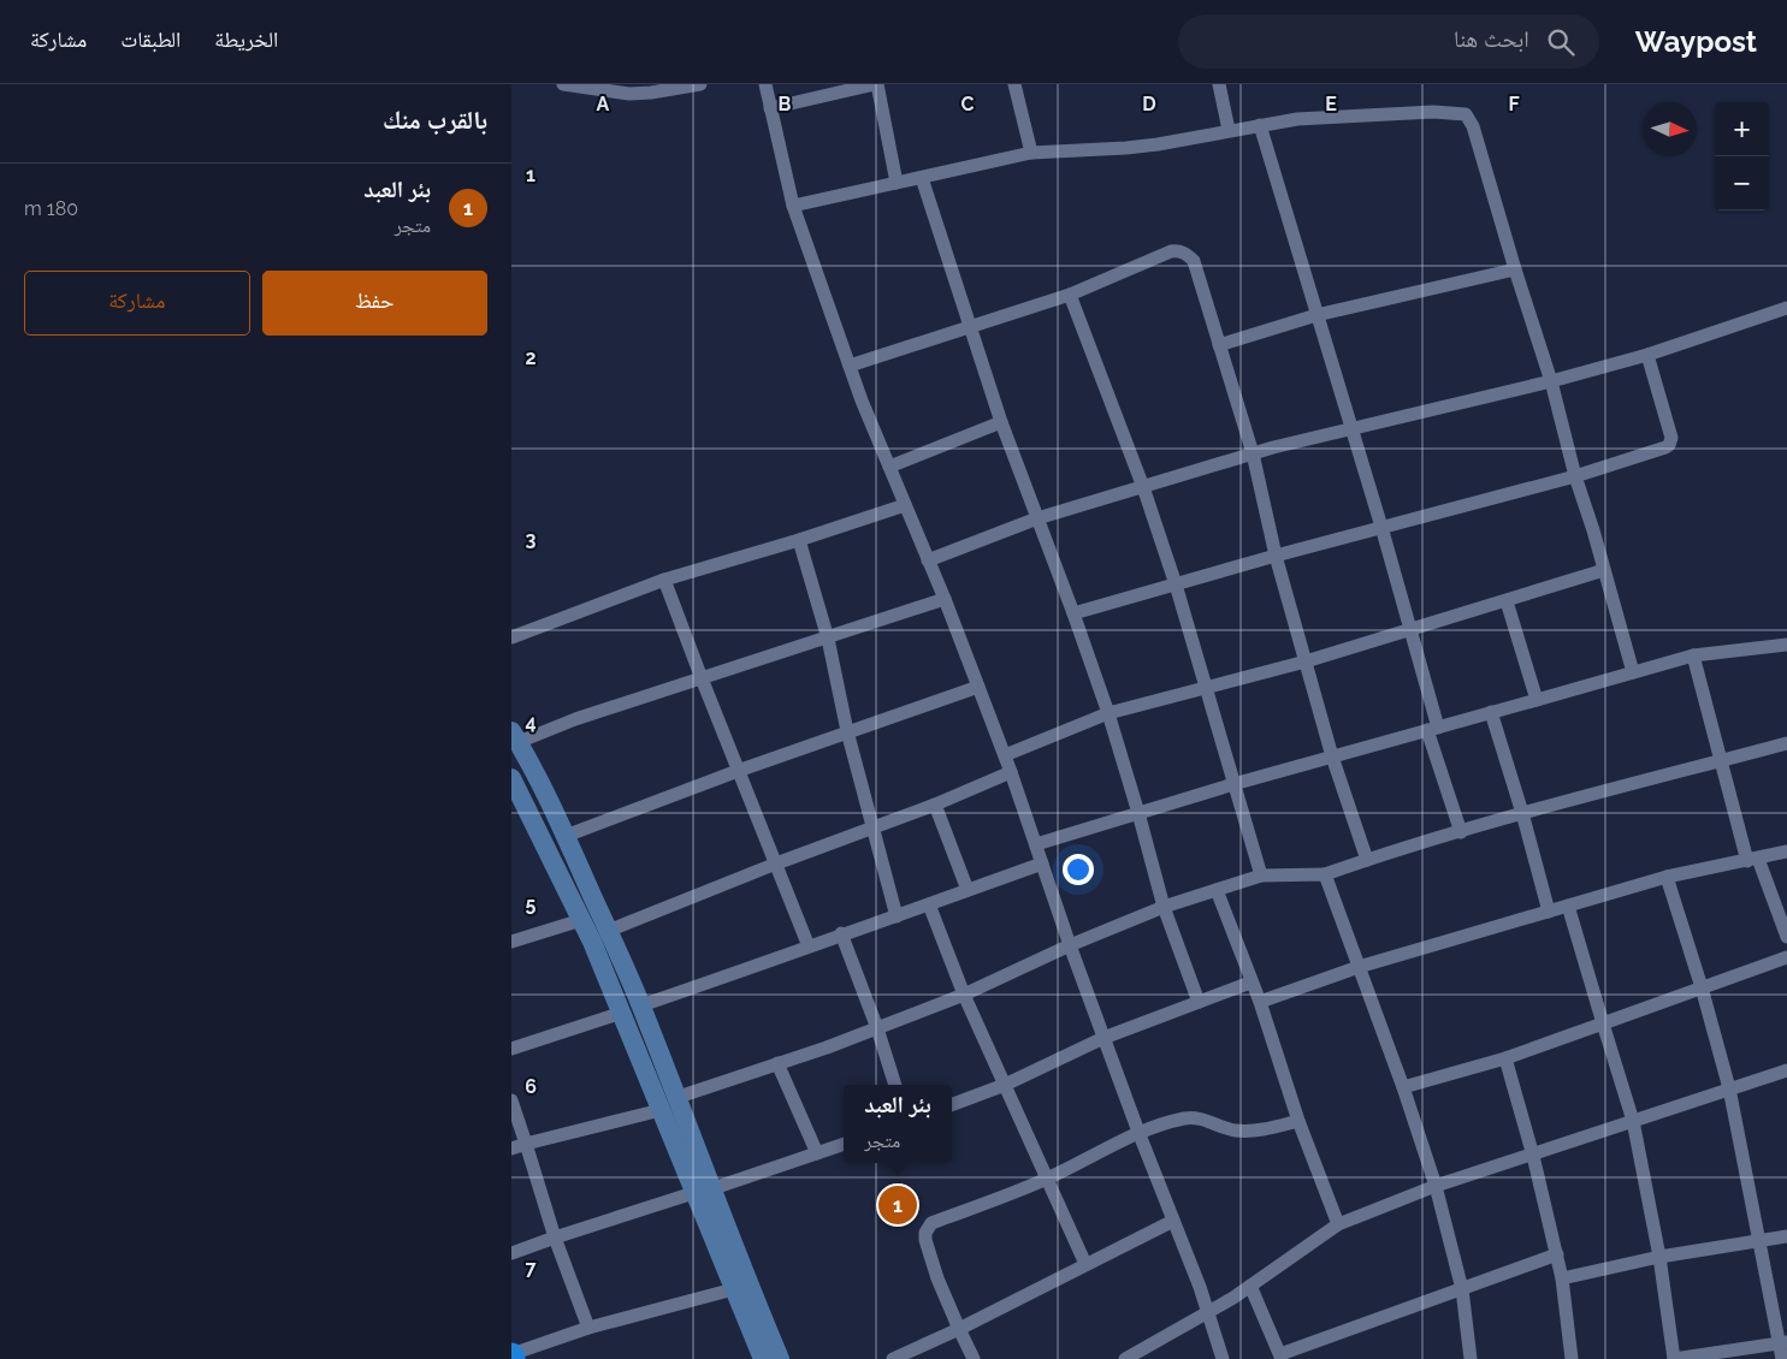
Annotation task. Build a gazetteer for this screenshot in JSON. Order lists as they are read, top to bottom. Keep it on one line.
{"north":"right","page":{"header":"Waypost","search":"ابحث هنا","nav":["الخريطة","الطبقات","مشاركة"],"heading":"بالقرب منك","map_buttons":["+","−"],"list":[{"mark":"1","name":"بئر العبد","note":"متجر","value":"180 m"}],"buttons":["حفظ","مشاركة"],"popup":["بئر العبد","متجر"],"pins":"1"},"grid":{"columns":["A","B","C","D","E","F"],"rows":["1","2","3","4","5","6","7"]}}
